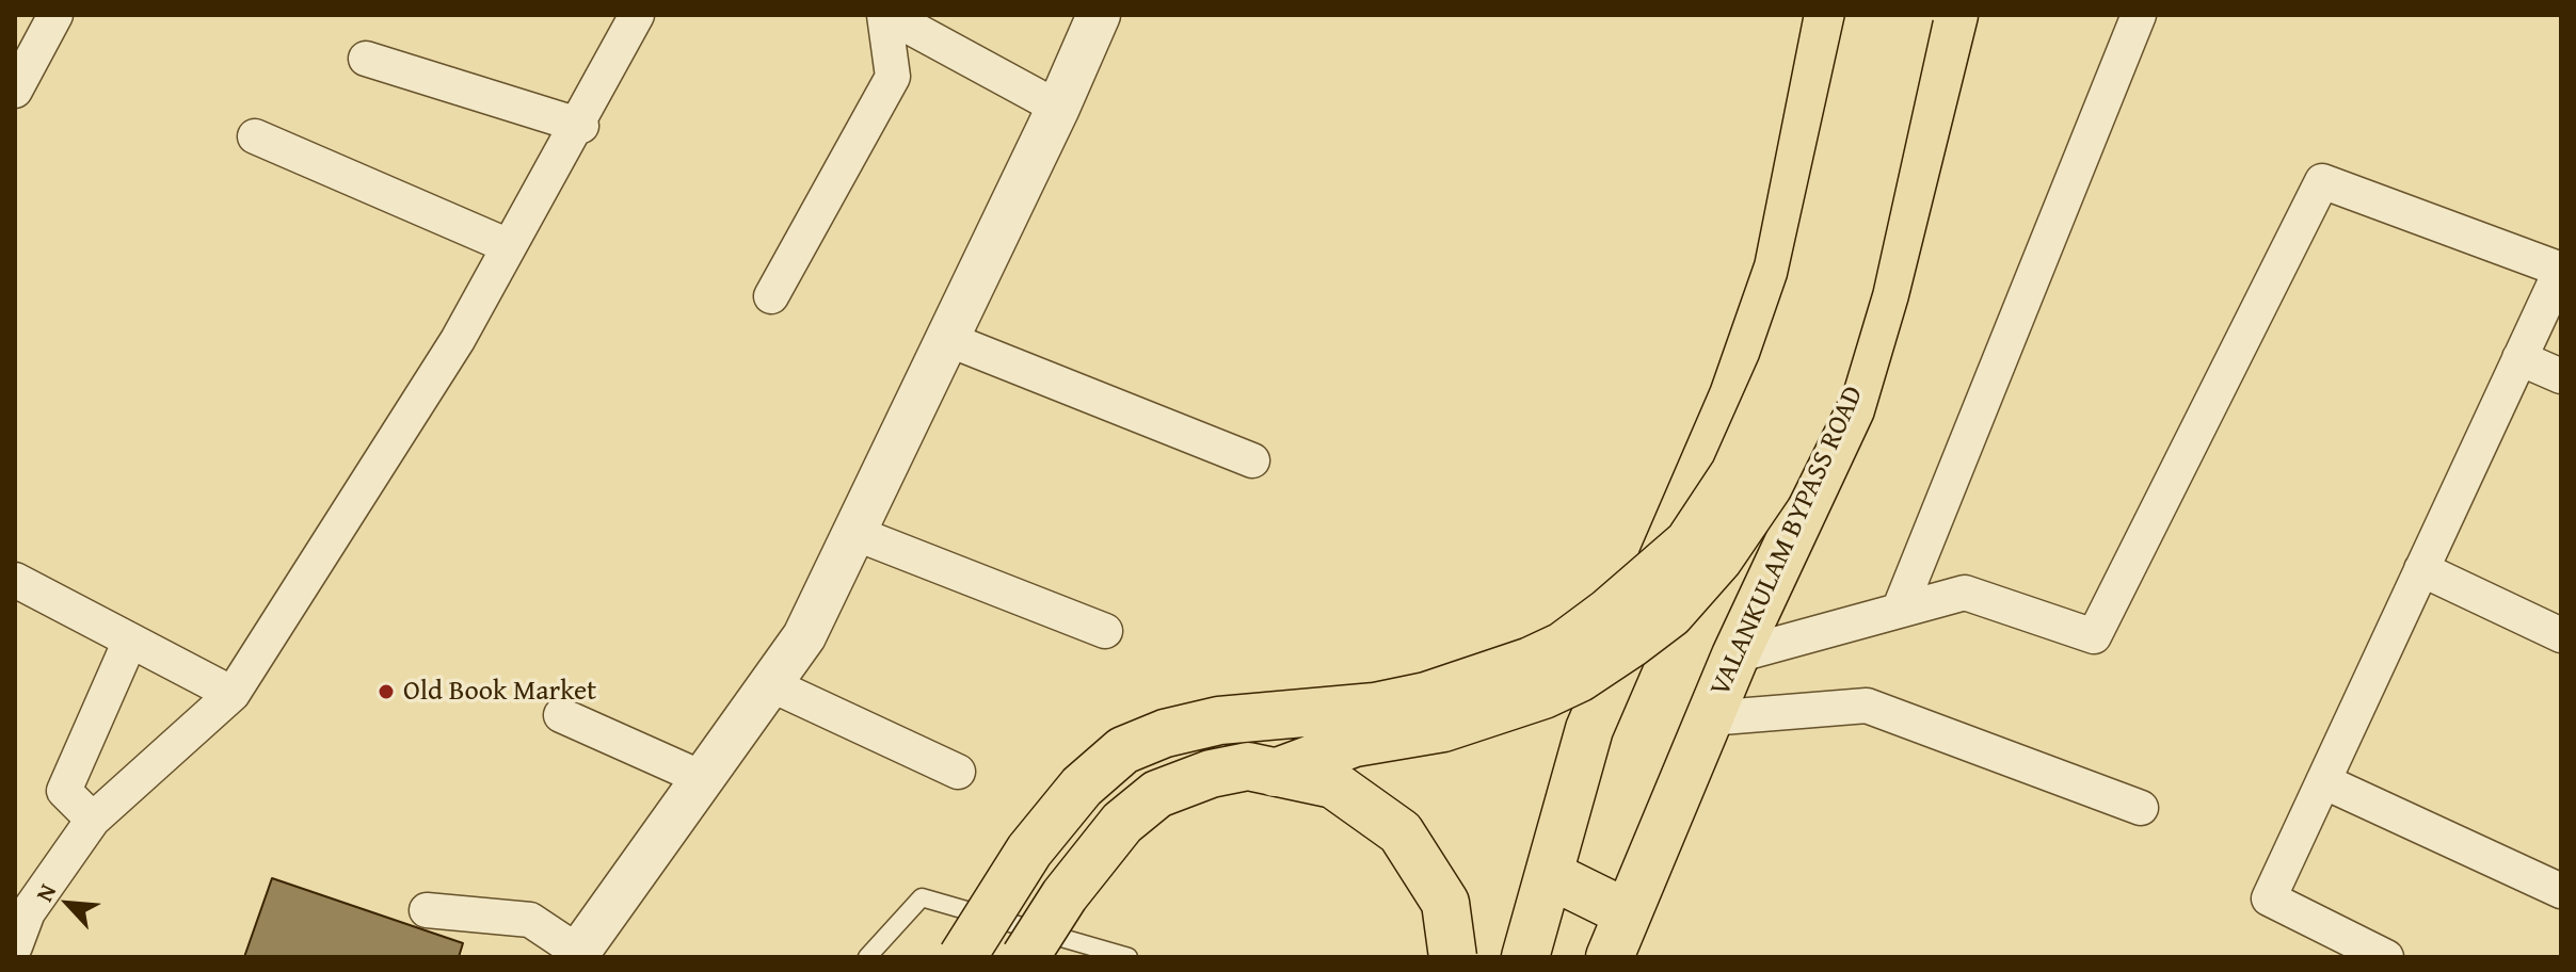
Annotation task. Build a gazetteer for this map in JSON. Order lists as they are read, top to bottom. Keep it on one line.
{"streets":{"main road":["VALANKULAM BYPASS ROAD"]},"places":["Old Book Market"],"north":"top left"}
